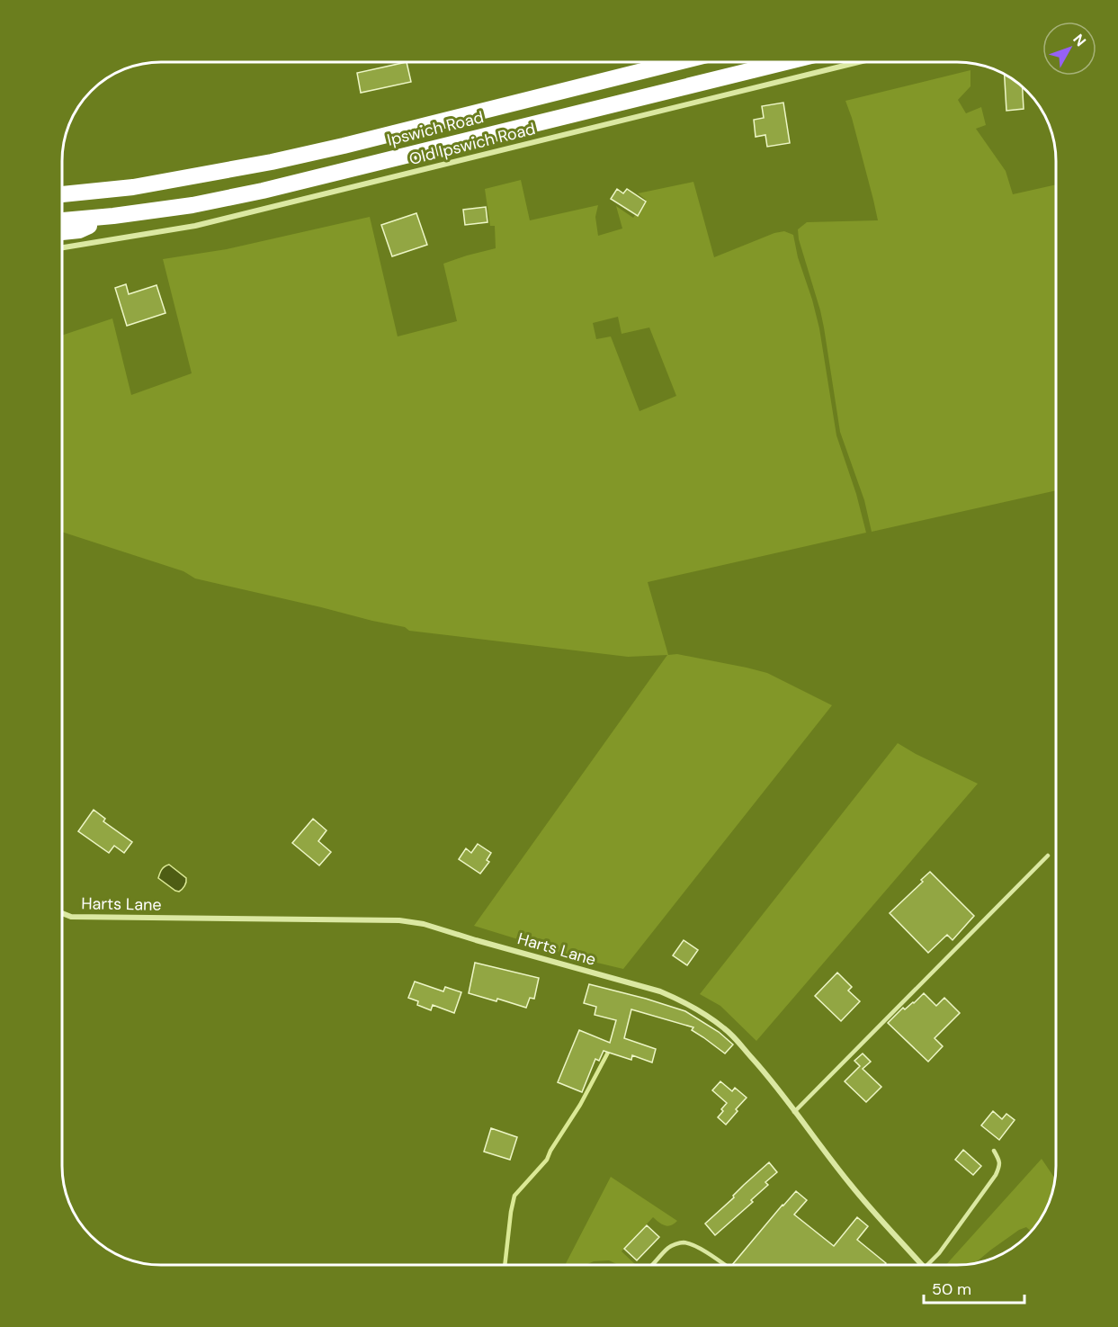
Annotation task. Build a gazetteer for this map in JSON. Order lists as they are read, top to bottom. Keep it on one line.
{"streets":{"highway":["Ipswich Road"],"street":["Old Ipswich Road","Harts Lane"]},"scale_bar":"50 m","north":"top right"}
